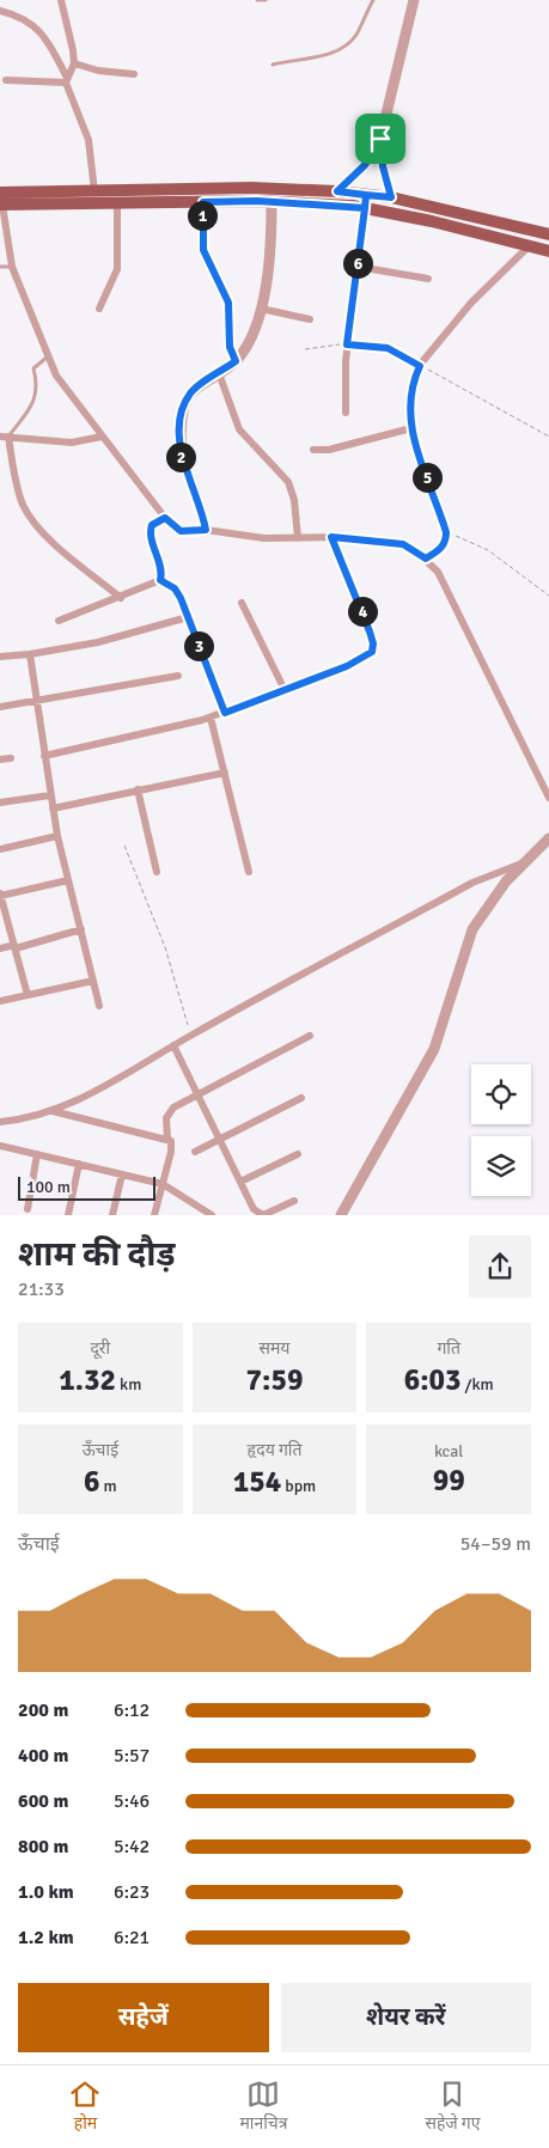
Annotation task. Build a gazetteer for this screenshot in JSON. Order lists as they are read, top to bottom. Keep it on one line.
{"scale_bar":"100 m","page":{"pins":["1","6","2","5","4","3"],"scale":"100 m","heading":["शाम की दौड़","21:33"],"stats":[["दूरी","1.32 km"],["समय","7:59"],["गति","6:03 /km"],["ऊँचाई","6 m"],["हृदय गति","154 bpm"],["kcal","99"]],"chart":["ऊँचाई","54–59 m"],"list":[{"name":"200 m","note":"6:12"},{"name":"400 m","note":"5:57"},{"name":"600 m","note":"5:46"},{"name":"800 m","note":"5:42"},{"name":"1.0 km","note":"6:23"},{"name":"1.2 km","note":"6:21"}],"buttons":["सहेजें","शेयर करें"],"tabs":["होम","मानचित्र","सहेजे गए"]}}
